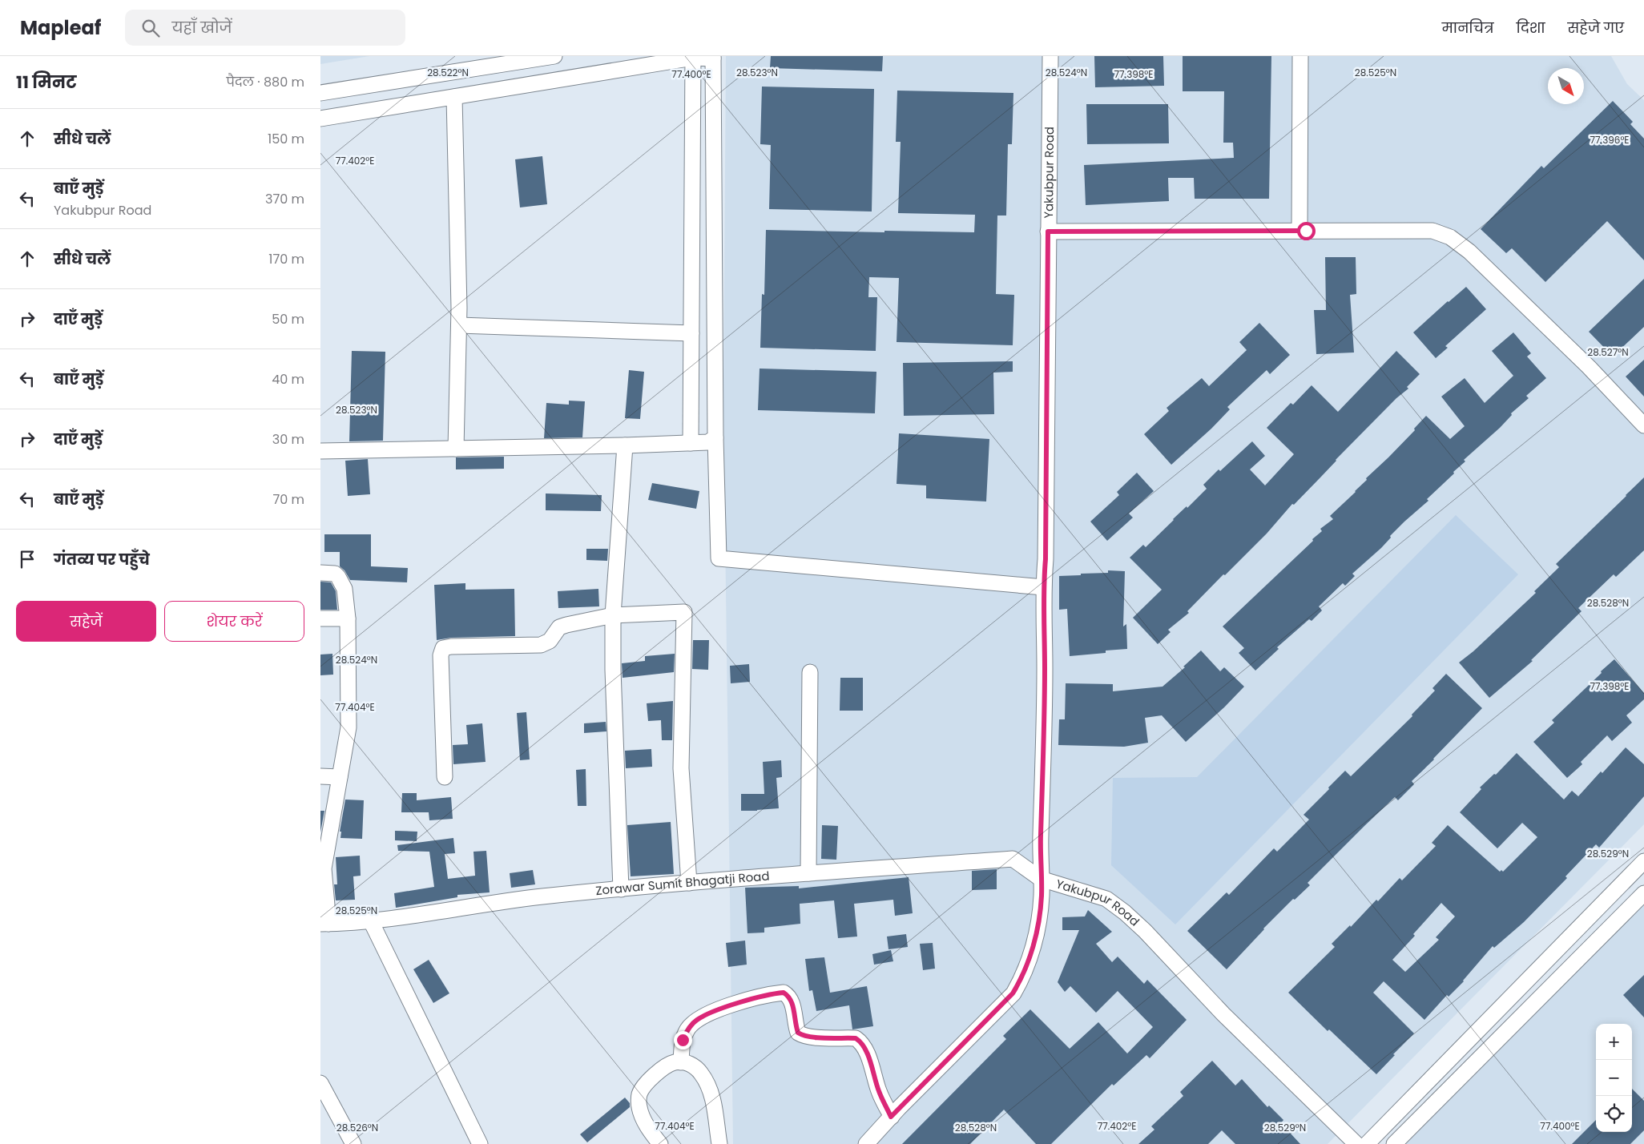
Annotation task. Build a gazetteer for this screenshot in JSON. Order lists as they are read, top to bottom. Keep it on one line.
{"streets":{"street":["Yakubpur Road","Zorawar Sumit Bhagatji Road"]},"crossings":[["Yakubpur Road","Zorawar Sumit Bhagatji Road"]],"north":"bottom right","page":{"header":"Mapleaf","search":"यहाँ खोजें","nav":["मानचित्र","दिशा","सहेजे गए"],"heading":["11 मिनट","पैदल · 880 m"],"list":[["सीधे चलें","150 m"],["बाएँ मुड़ें","Yakubpur Road","370 m"],["सीधे चलें","170 m"],["दाएँ मुड़ें","50 m"],["बाएँ मुड़ें","40 m"],["दाएँ मुड़ें","30 m"],["बाएँ मुड़ें","70 m"],"गंतव्य पर पहुँचे"],"buttons":["सहेजें","शेयर करें"],"map_buttons":["+","−"]},"coordinates":["28.522°N","28.523°N","28.524°N","28.525°N","77.400°E","77.398°E","77.396°E","77.402°E","28.527°N","28.528°N","77.404°E","28.529°N","28.526°N"]}
